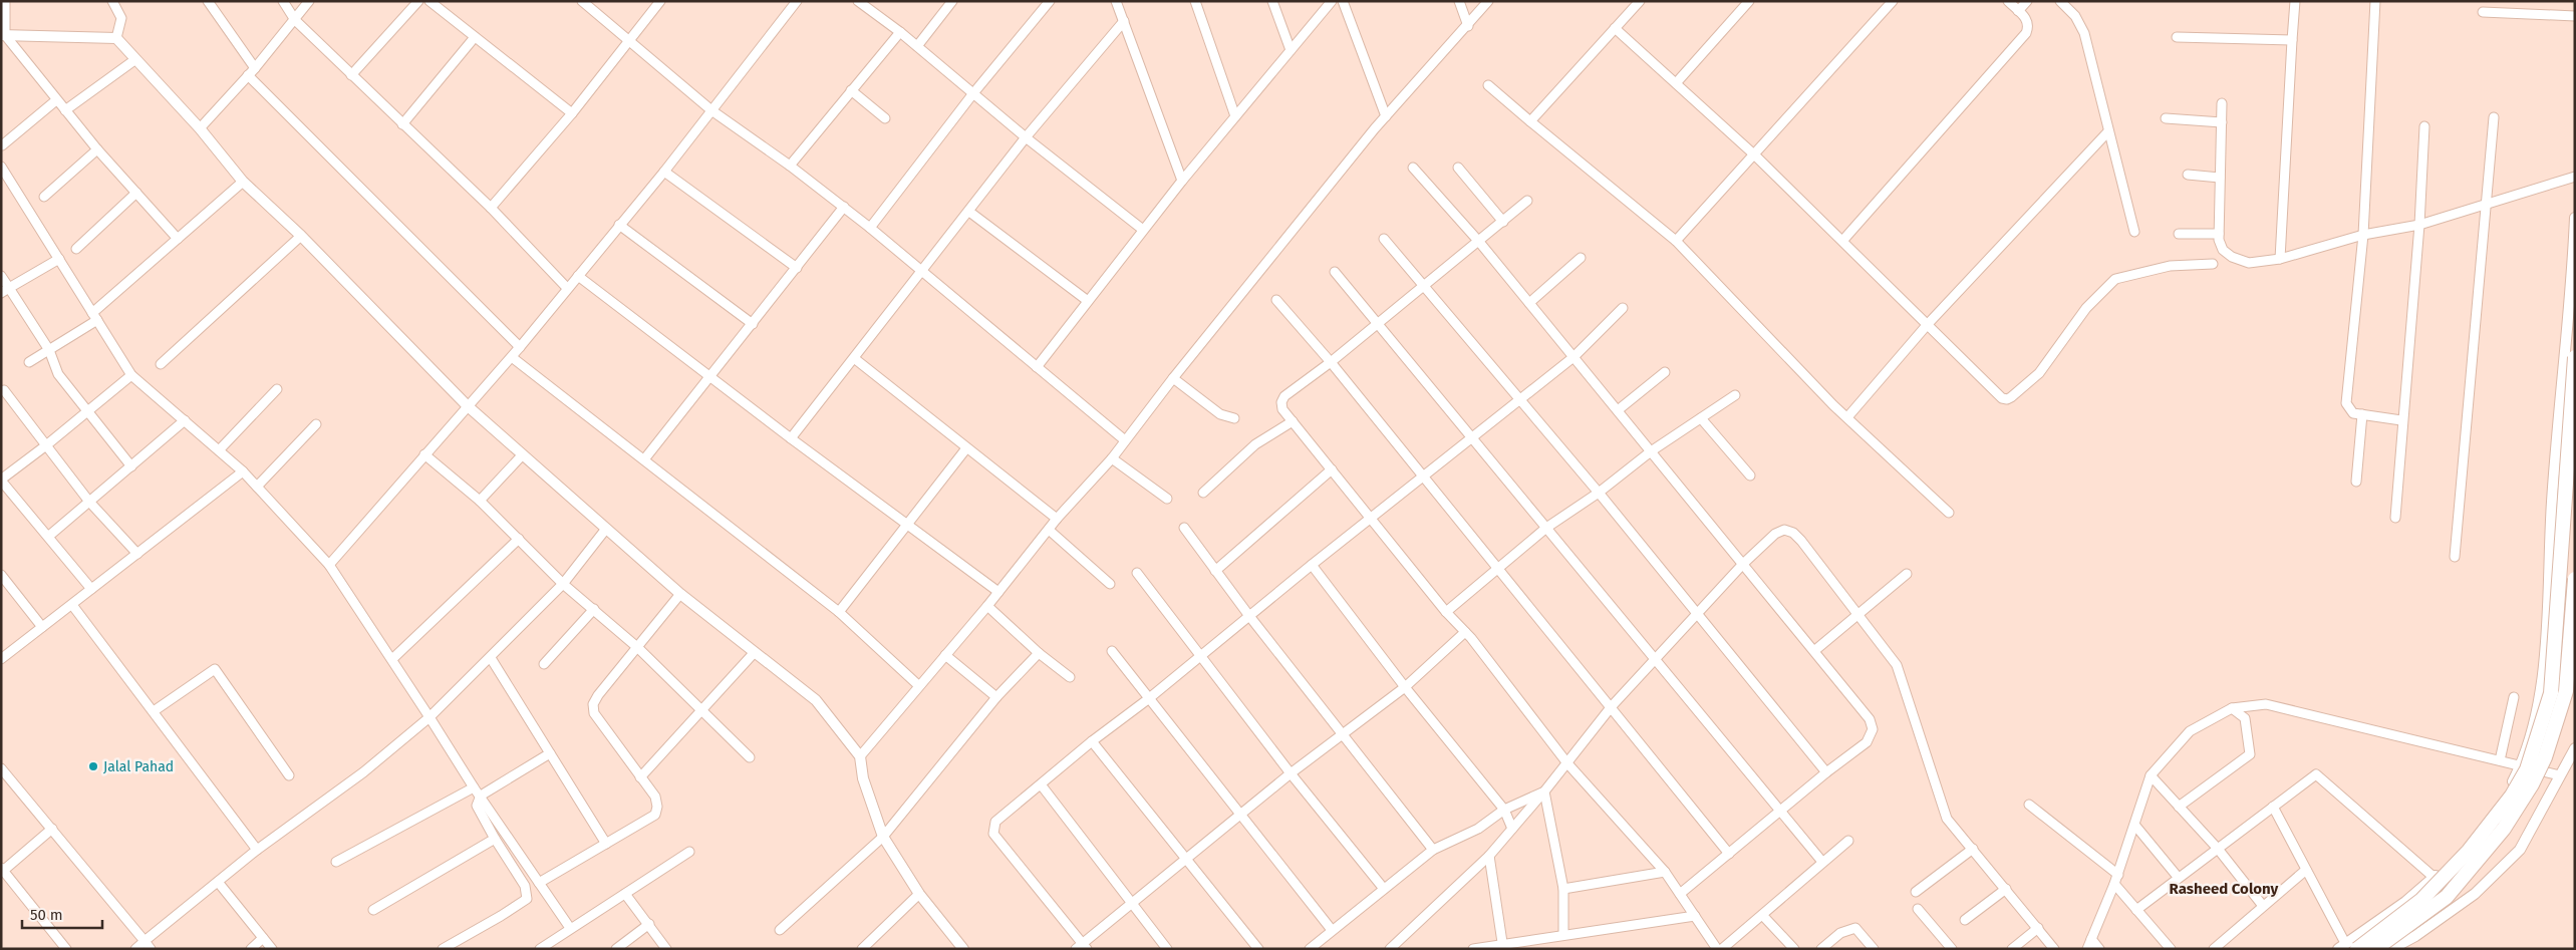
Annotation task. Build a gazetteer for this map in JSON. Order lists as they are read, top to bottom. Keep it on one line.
{"districts":["Rasheed Colony"],"places":["Jalal Pahad"],"scale_bar":"50 m"}
